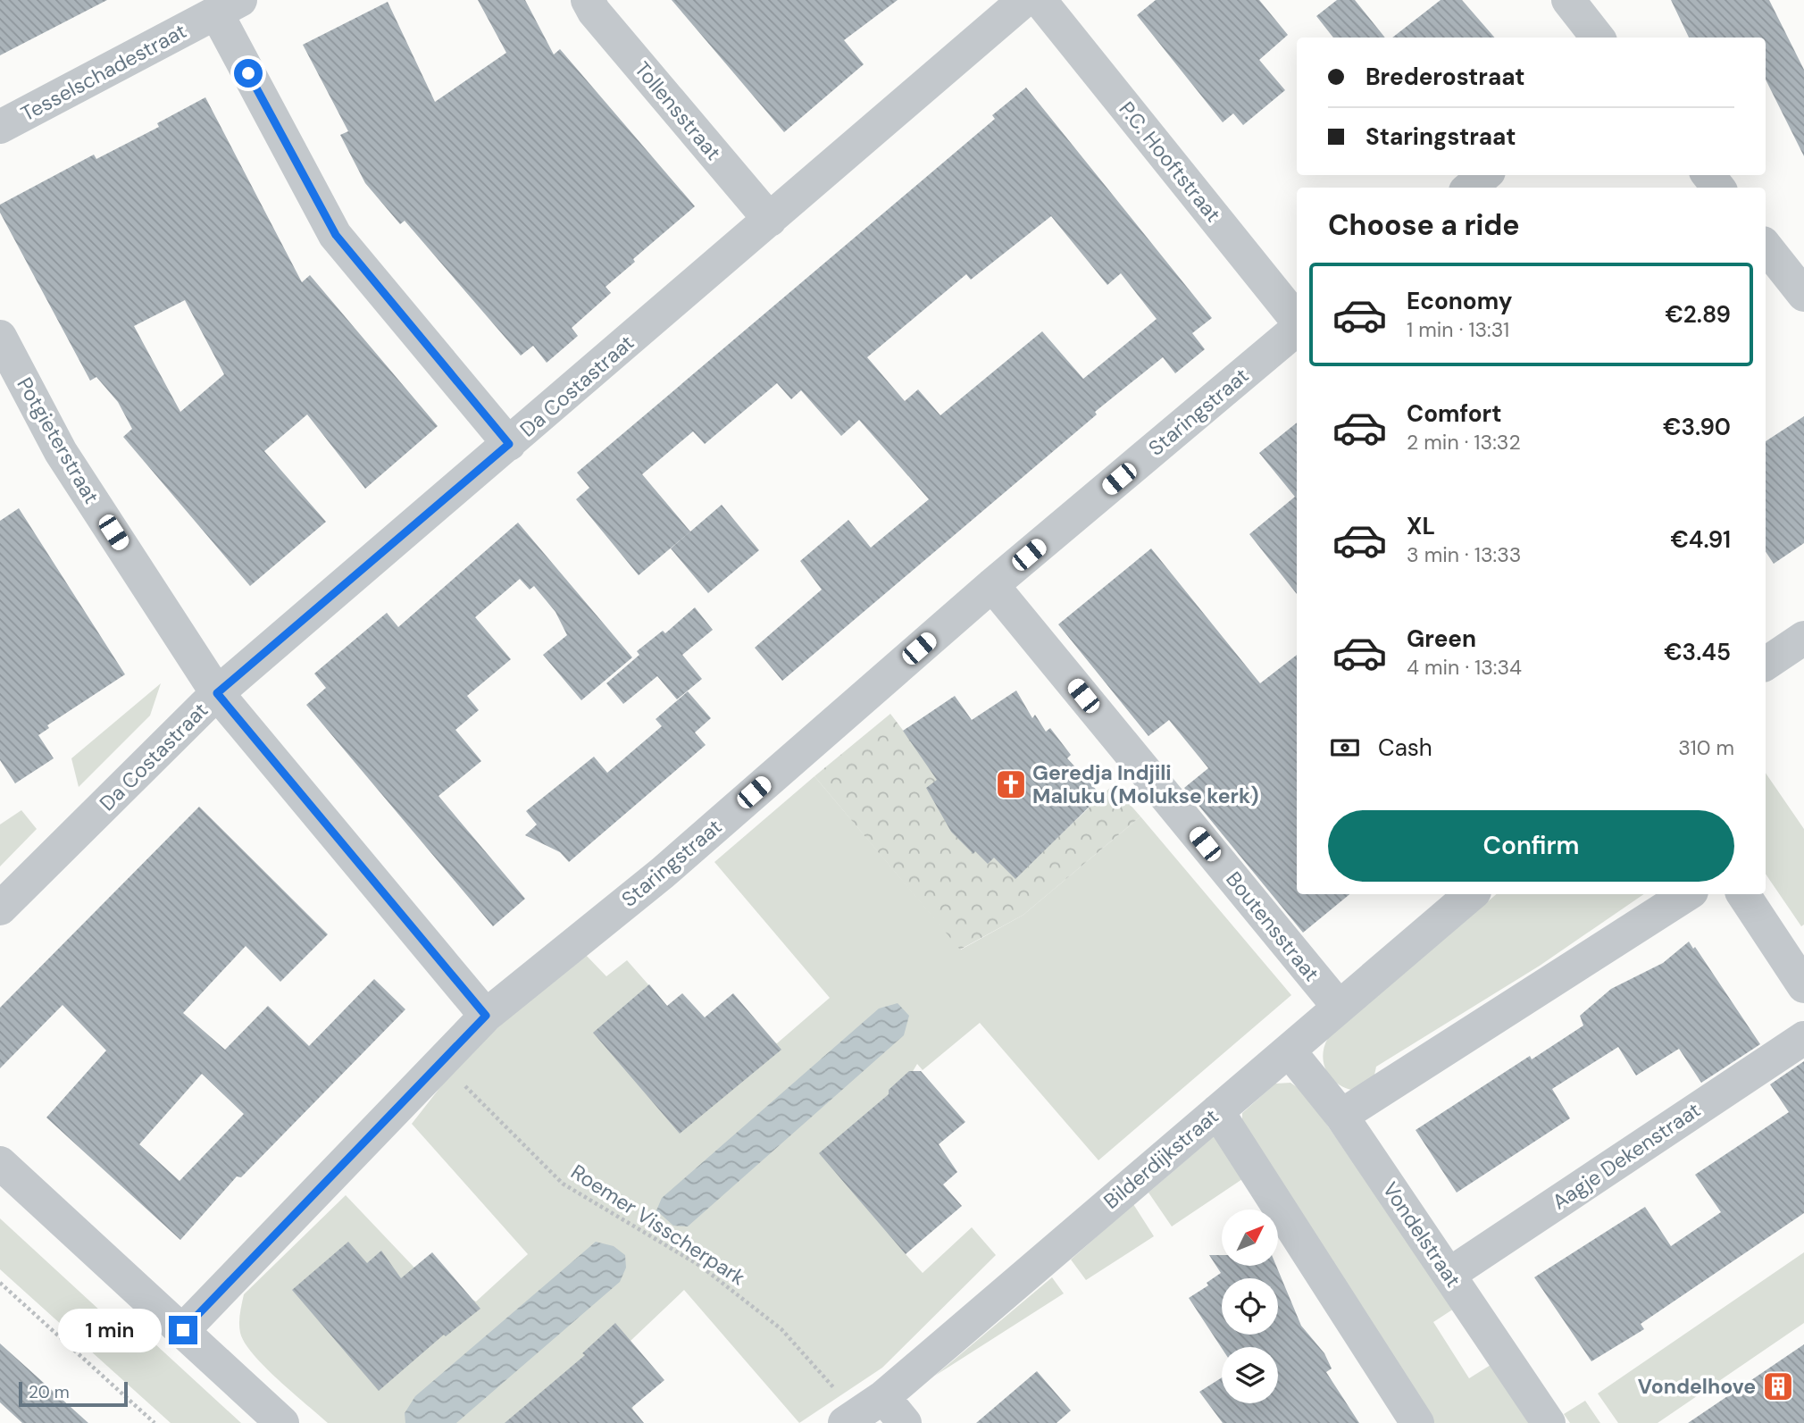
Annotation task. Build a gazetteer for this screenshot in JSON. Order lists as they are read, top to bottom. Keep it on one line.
{"streets":{"street":["Tesselschadestraat","Tollensstraat","P.C. Hooftstraat","Da Costastraat","Staringstraat","Potgieterstraat","Boutensstraat","Aagje Dekenstraat","Bilderdijkstraat","Vondelstraat"],"path":["Roemer Visscherpark"]},"crossings":[["Tollensstraat","Da Costastraat"],["Da Costastraat","Potgieterstraat"],["Staringstraat","Potgieterstraat"],["Staringstraat","Boutensstraat"],["Staringstraat","Roemer Visscherpark"],["Boutensstraat","Bilderdijkstraat"],["Aagje Dekenstraat","Vondelstraat"],["Bilderdijkstraat","Roemer Visscherpark"],["Bilderdijkstraat","Vondelstraat"]],"places":{"church":["Geredja Indjili Maluku (Molukse kerk)"],"building":["Vondelhove"]},"scale_bar":"20 m","north":"top right","page":{"banner":["Brederostraat","Staringstraat"],"heading":"Choose a ride","list":[{"name":"Economy","note":"1 min · 13:31","value":"€2.89"},{"name":"Comfort","note":"2 min · 13:32","value":"€3.90"},{"name":"XL","note":"3 min · 13:33","value":"€4.91"},{"name":"Green","note":"4 min · 13:34","value":"€3.45"}],"pay":["Cash","310 m"],"buttons":"Confirm","bubble":"1 min","scale":"20 m"}}
